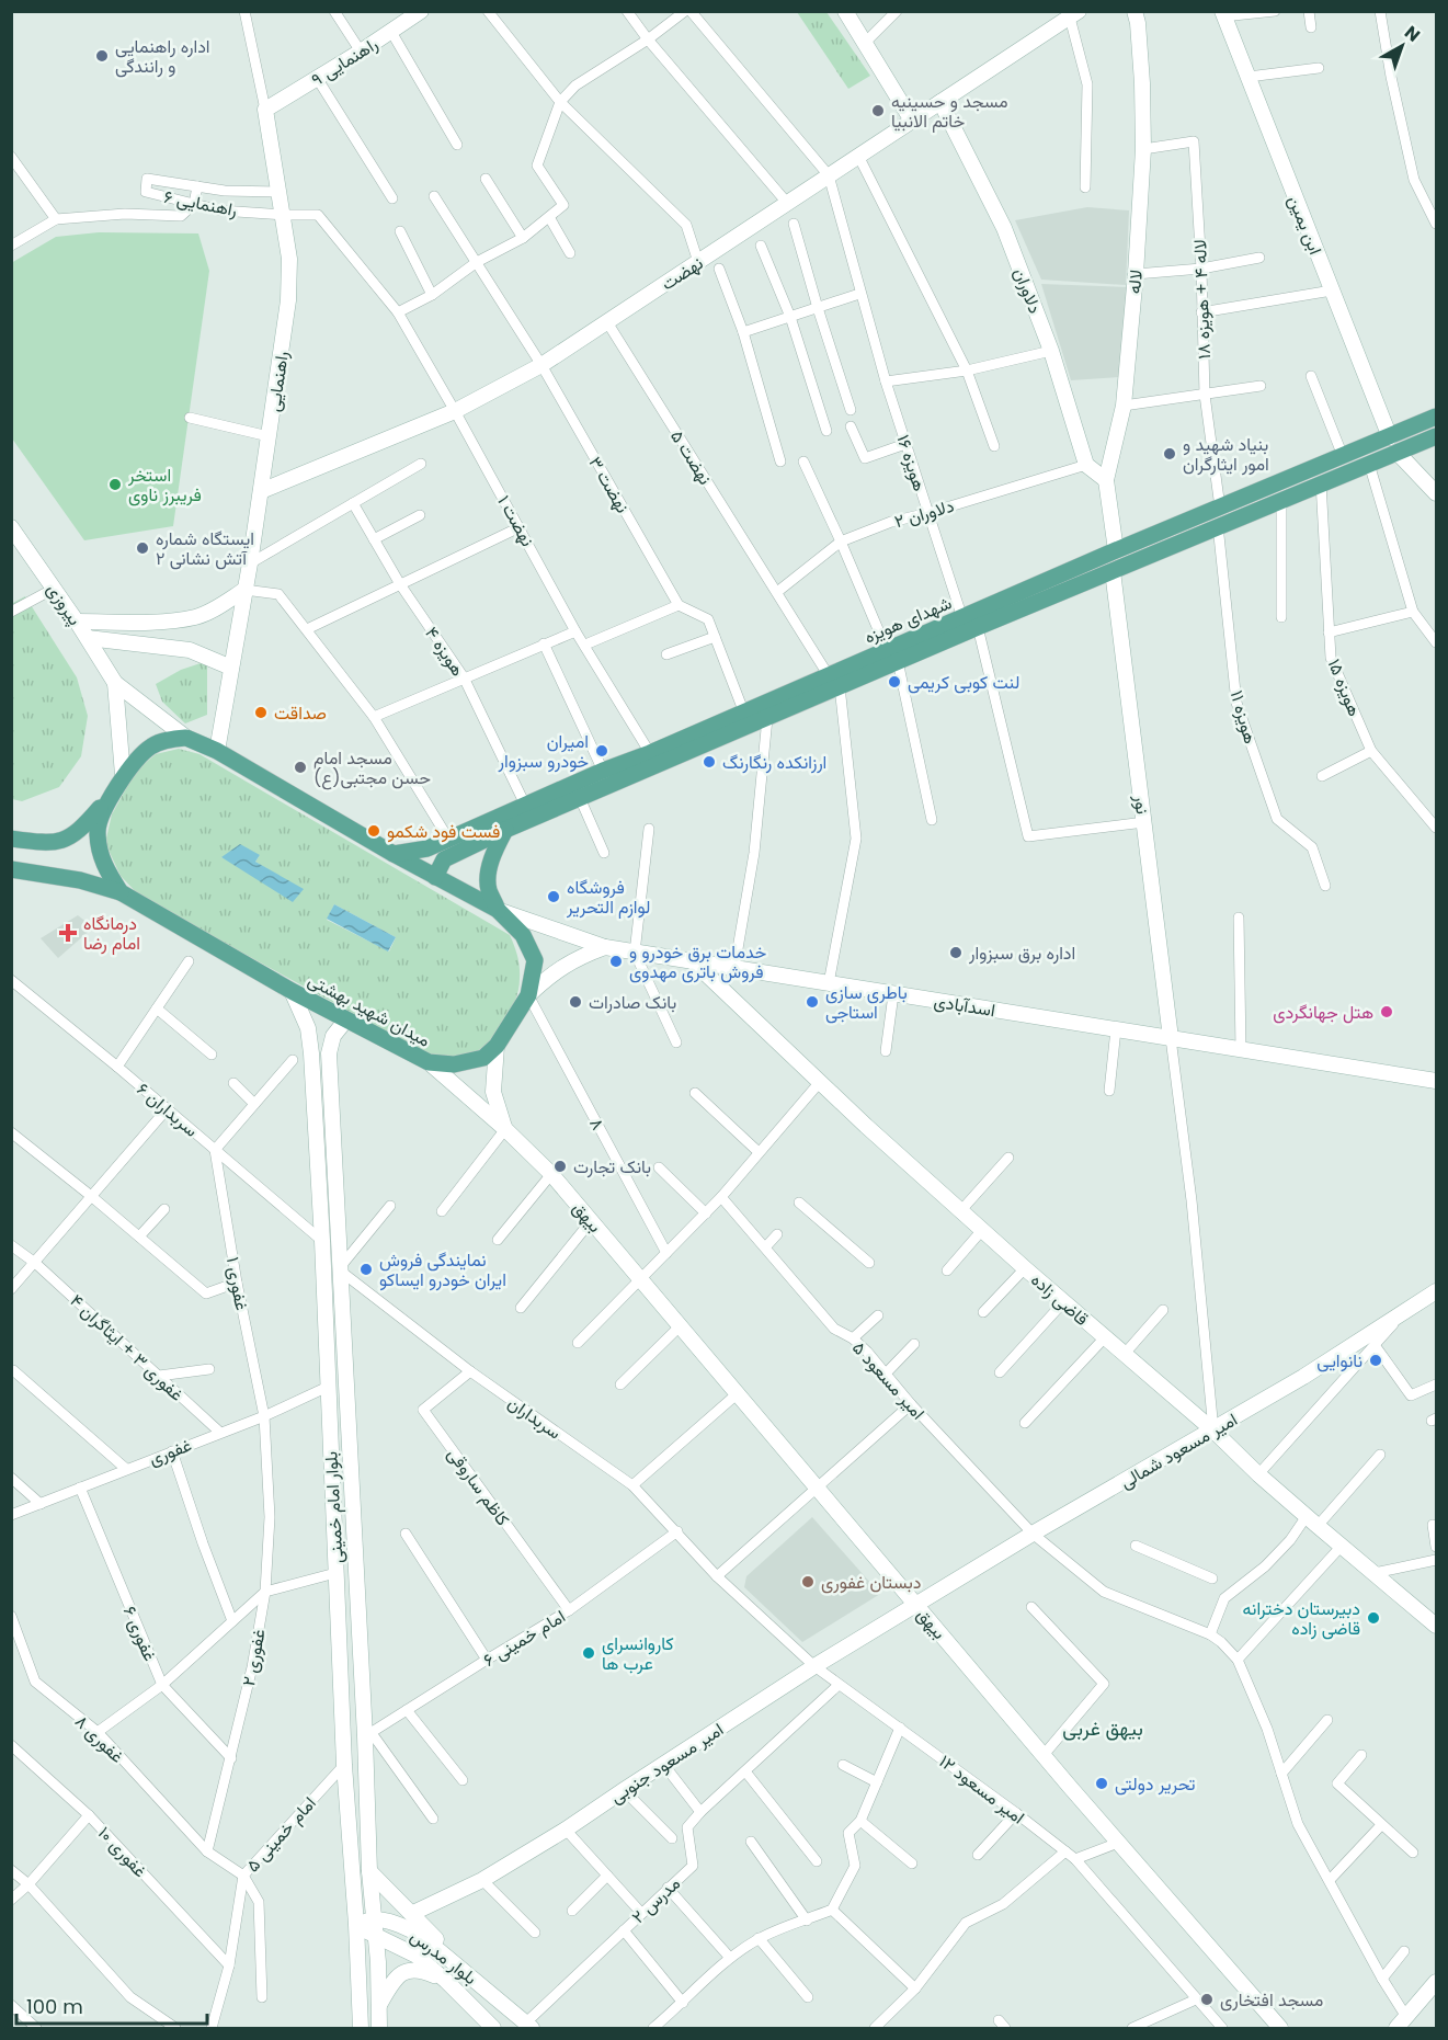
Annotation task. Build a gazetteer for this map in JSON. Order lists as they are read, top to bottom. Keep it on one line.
{"streets":{"main road":["شهدای هویزه","میدان شهید بهشتی"],"street":["راهنمایی ۹","راهنمایی ۶","ابن یمین","نهضت","لاله","دلاوران","لاله ۴ + هویزه ۱۸","راهنمایی","نهضت ۵","هویزه ۱۶","نهضت ۳","دلاوران ۲","نهضت ۱","پیروزی","هویزه ۴","هویزه ۱۵","هویزه ۱۱","نور","اسدآبادی","سربداران ۶","۸","بیهق","غفوری ۱","قاضی زاده","غفوری ۳ + ایثاگران ۴","امیر مسعود ۵","سربداران","امیر مسعود شمالی","غفوری","کاظم ساروقی","بلوار امام خمینی","غفوری ۶","امام خمینی ۶","غفوری ۲","غفوری ۸","امیر مسعود جنوبی","امیر مسعود ۱۲","امام خمینی ۵","غفوری ۱۰","مدرس ۲","بلوار مدرس"]},"crossings":[["راهنمایی ۹","راهنمایی"],["راهنمایی ۶","راهنمایی"],["راهنمایی ۶","نهضت ۱"],["ابن یمین","شهدای هویزه"],["نهضت","دلاوران"],["نهضت","راهنمایی"],["نهضت","نهضت ۵"],["نهضت","هویزه ۱۶"],["نهضت","نهضت ۳"],["نهضت","نهضت ۱"],["لاله","لاله ۴ + هویزه ۱۸"],["لاله","شهدای هویزه"],["دلاوران","دلاوران ۲"],["لاله ۴ + هویزه ۱۸","شهدای هویزه"],["راهنمایی","میدان شهید بهشتی"],["نهضت ۵","دلاوران ۲"],["نهضت ۵","شهدای هویزه"],["هویزه ۱۶","دلاوران ۲"],["هویزه ۱۶","شهدای هویزه"],["نهضت ۱","شهدای هویزه"],["شهدای هویزه","هویزه ۴"],["شهدای هویزه","هویزه ۱۵"],["شهدای هویزه","هویزه ۱۱"],["شهدای هویزه","نور"],["شهدای هویزه","میدان شهید بهشتی"],["نور","اسدآبادی"],["اسدآبادی","میدان شهید بهشتی"],["اسدآبادی","قاضی زاده"],["میدان شهید بهشتی","۸"],["میدان شهید بهشتی","بیهق"],["میدان شهید بهشتی","بلوار امام خمینی"],["سربداران ۶","غفوری ۱"],["سربداران ۶","بلوار امام خمینی"],["بیهق","امیر مسعود شمالی"],["بیهق","امیر مسعود جنوبی"],["غفوری ۱","غفوری"],["غفوری ۱","غفوری ۲"],["قاضی زاده","امیر مسعود شمالی"],["غفوری ۳ + ایثاگران ۴","غفوری"],["امیر مسعود ۵","امیر مسعود شمالی"],["سربداران","کاظم ساروقی"],["سربداران","بلوار امام خمینی"],["سربداران","امام خمینی ۶"],["سربداران","امیر مسعود جنوبی"],["سربداران","امیر مسعود ۱۲"],["امیر مسعود شمالی","امیر مسعود جنوبی"],["غفوری","بلوار امام خمینی"],["غفوری","غفوری ۶"],["غفوری","غفوری ۲"],["کاظم ساروقی","امام خمینی ۶"],["بلوار امام خمینی","امام خمینی ۶"],["بلوار امام خمینی","امام خمینی ۵"],["بلوار امام خمینی","بلوار مدرس"],["غفوری ۶","غفوری ۲"],["غفوری ۲","غفوری ۸"],["امیر مسعود جنوبی","امیر مسعود ۱۲"],["امیر مسعود ۱۲","مدرس ۲"],["امام خمینی ۵","غفوری ۱۰"],["مدرس ۲","بلوار مدرس"]],"districts":["بیهق غربی"],"places":{"other":["اداره راهنمایی و رانندگی","مسجد و حسینیه خاتم الانبیا","بنیاد شهید و امور ایثارگران","استخر فریبرز ناوی","ایستگاه شماره ۲ آتش نشانی","لنت کوبی کریمی","صداقت","امیران خودرو سبزوار","ارزانکده رنگارنگ","مسجد امام حسن مجتبی(ع)","فست فود شکمو","فروشگاه لوازم التحریر","اداره برق سبزوار","خدمات برق خودرو و فروش باتری مهدوی","بانک صادرات","باطری سازی استاجی","هتل جهانگردی","بانک تجارت","نمایندگی فروش ایران خودرو ایساکو","نانوایی","دبستان غفوری","دبیرستان دخترانه قاضی زاده","کاروانسرای عرب ها","تحریر دولتی","مسجد افتخاری"],"health":["درمانگاه امام رضا"]},"scale_bar":"100 m","north":"top right"}
